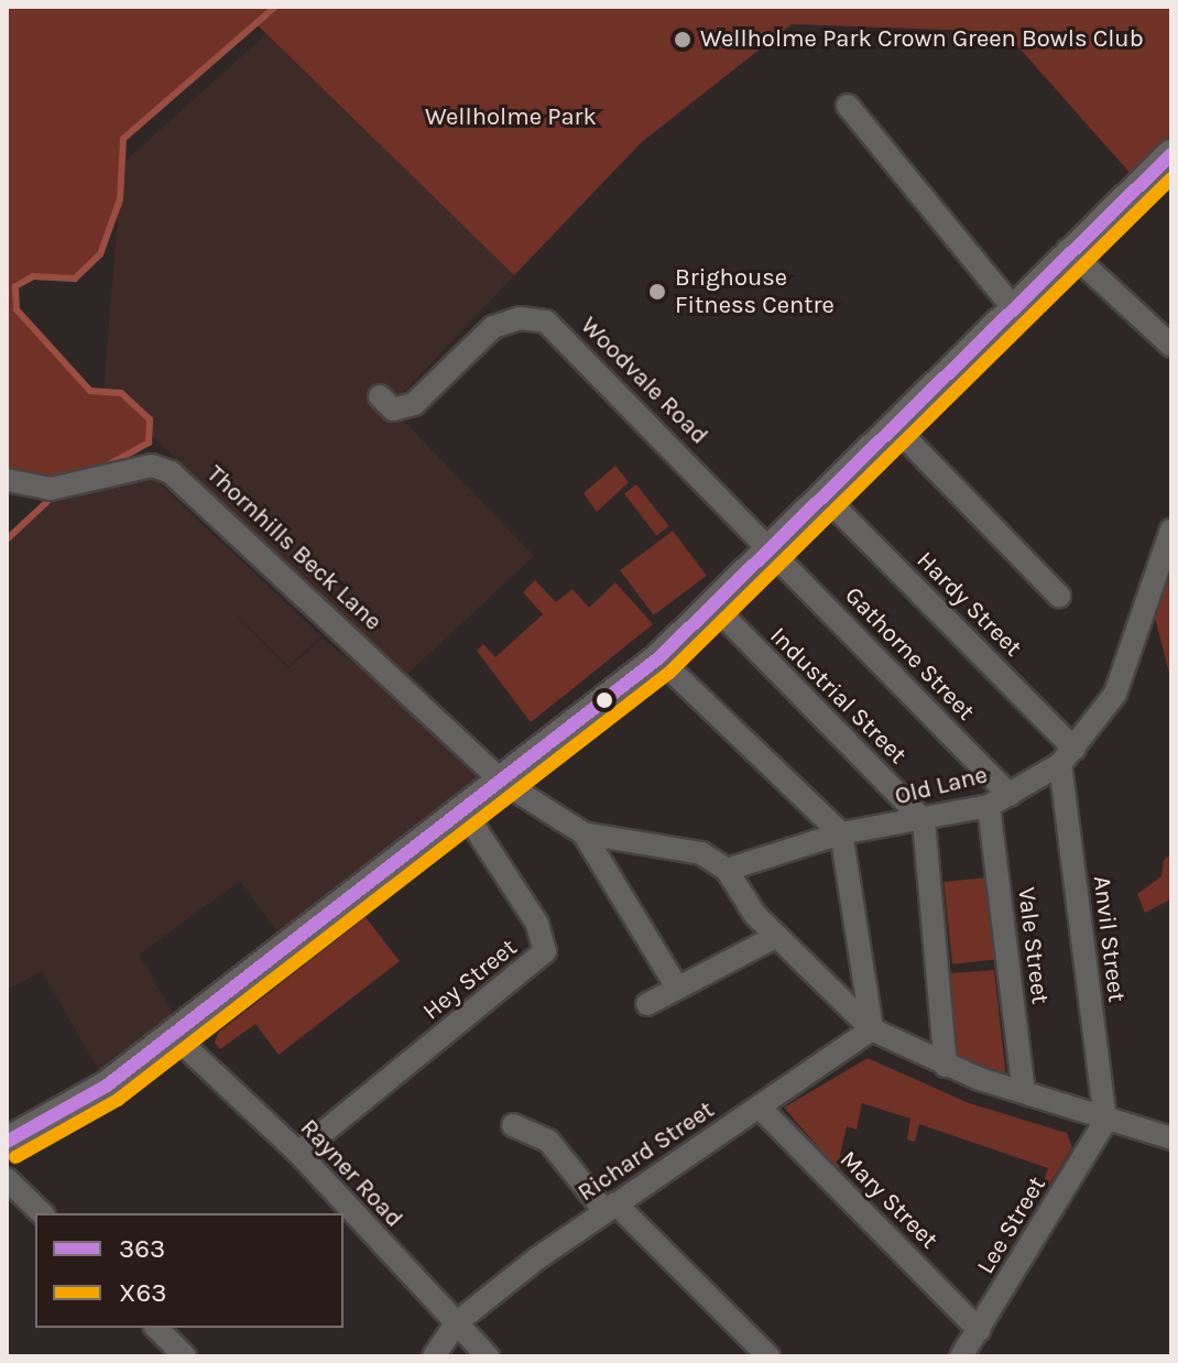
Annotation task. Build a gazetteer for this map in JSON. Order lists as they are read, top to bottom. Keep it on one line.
{"streets":{"street":["Woodvale Road","Thornhills Beck Lane","Hardy Street","Gathorne Street","Industrial Street","Old Lane","Anvil Street","Vale Street","Hey Street","Richard Street","Rayner Road","Mary Street","Lee Street"]},"crossings":[["Woodvale Road","Gathorne Street"],["Hardy Street","Old Lane"],["Hardy Street","Anvil Street"],["Gathorne Street","Old Lane"],["Industrial Street","Old Lane"],["Old Lane","Anvil Street"],["Old Lane","Vale Street"],["Anvil Street","Lee Street"],["Hey Street","Rayner Road"],["Richard Street","Rayner Road"],["Richard Street","Mary Street"],["Mary Street","Lee Street"]],"parks":["Wellholme Park"],"places":["Wellholme Park Crown Green Bowls Club","Brighouse Fitness Centre"],"lines":["transit line 363","transit line X63"],"legend":["363","X63"]}
